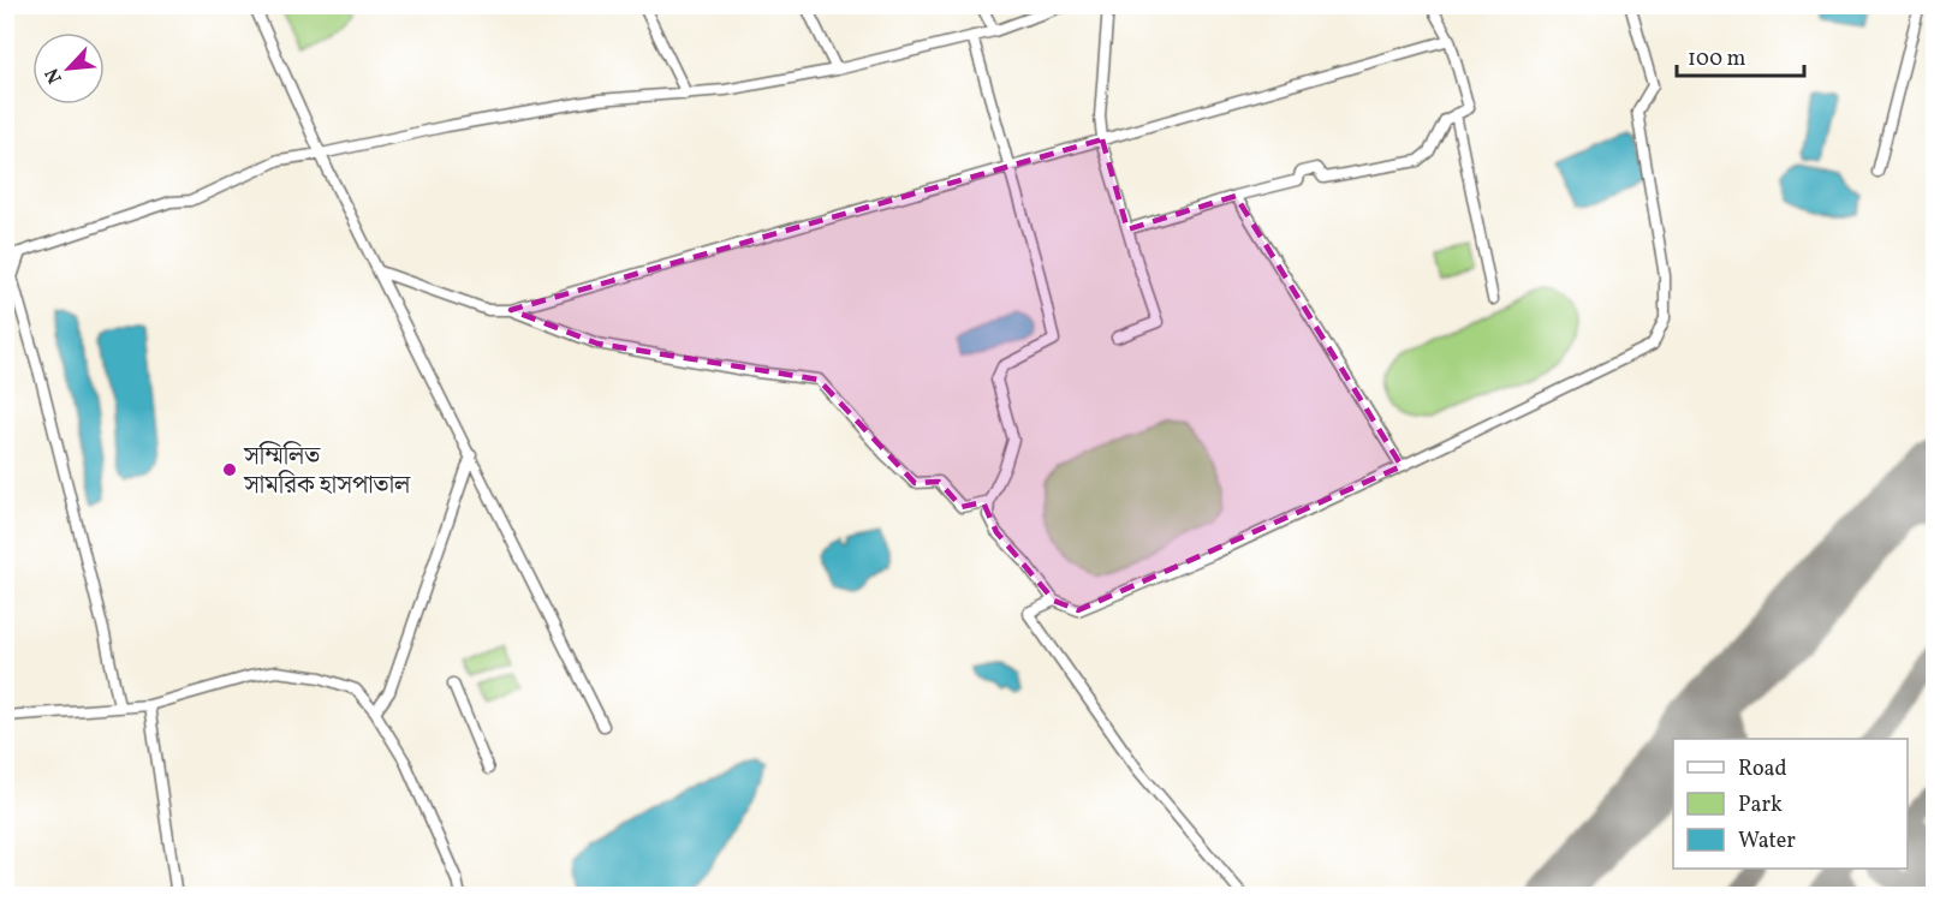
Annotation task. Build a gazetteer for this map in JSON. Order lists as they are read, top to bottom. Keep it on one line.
{"places":["সম্মিলিত সামরিক হাসপাতাল"],"legend":["Road","Park","Water"],"scale_bar":"100 m","north":"bottom left"}
